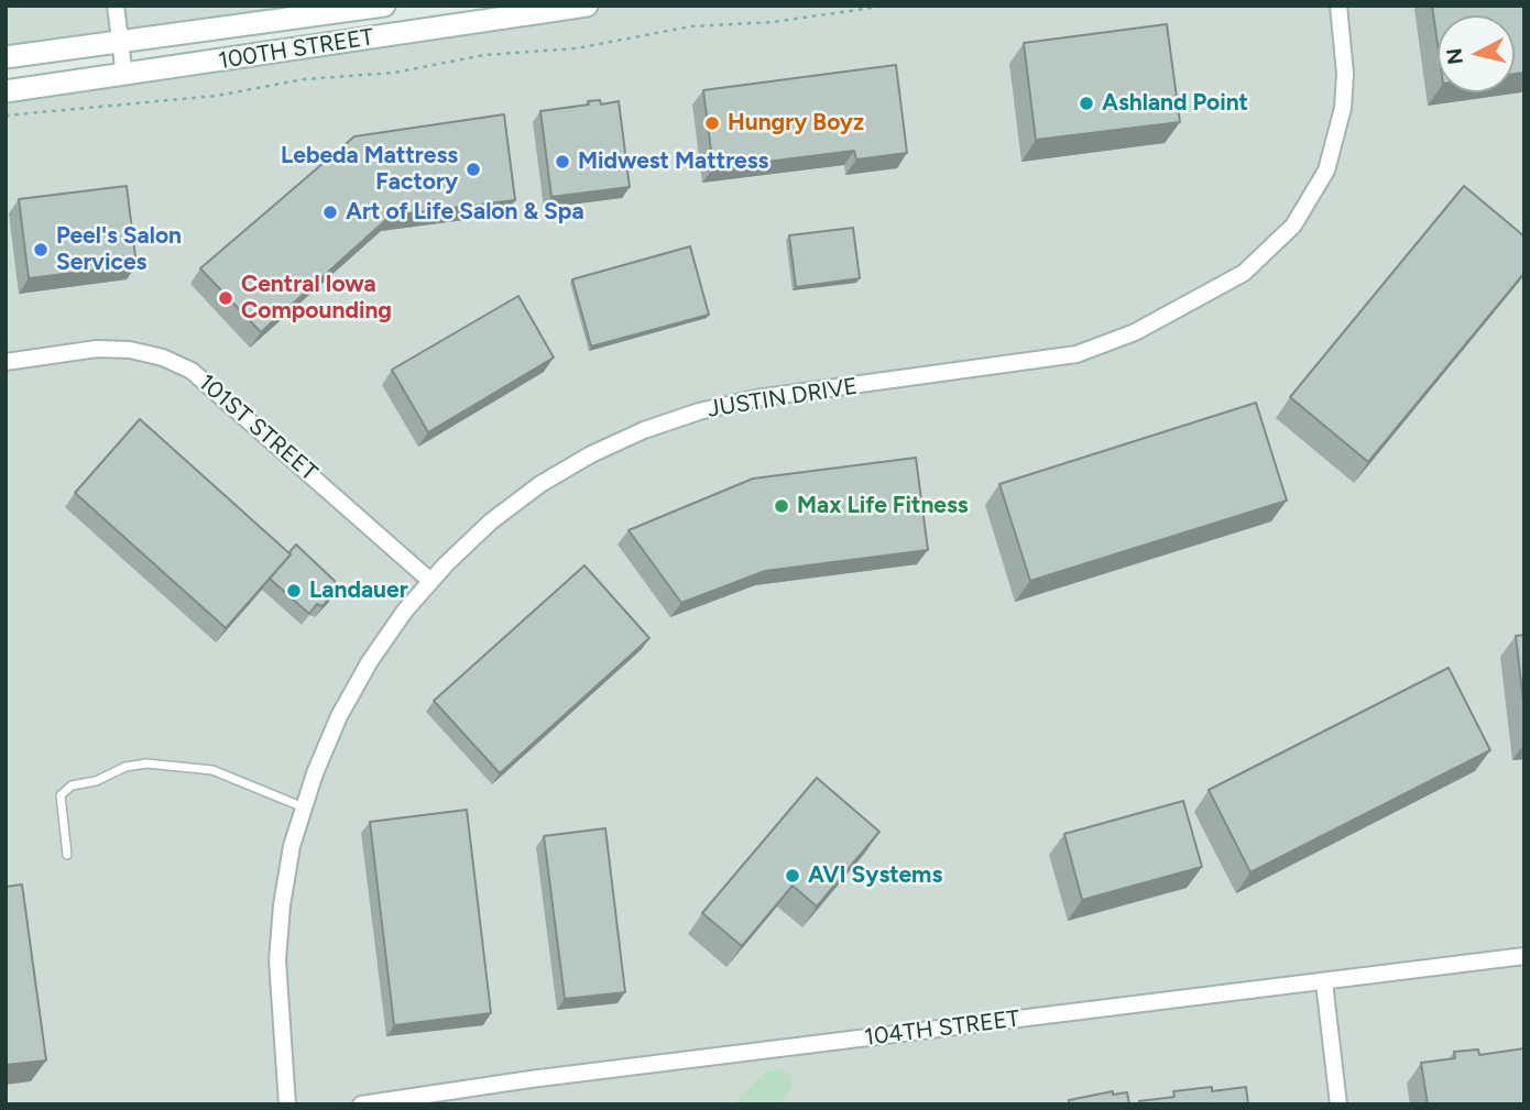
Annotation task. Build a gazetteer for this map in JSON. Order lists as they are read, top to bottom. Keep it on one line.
{"streets":{"main road":["100TH STREET"],"street":["JUSTIN DRIVE","101ST STREET","104TH STREET"]},"crossings":[["JUSTIN DRIVE","101ST STREET"]],"places":["Ashland Point","Hungry Boyz","Midwest Mattress","Lebeda Mattress Factory","Art of Life Salon & Spa","Peel's Salon Services","Central Iowa Compounding","Max Life Fitness","Landauer","AVI Systems"],"north":"left"}
